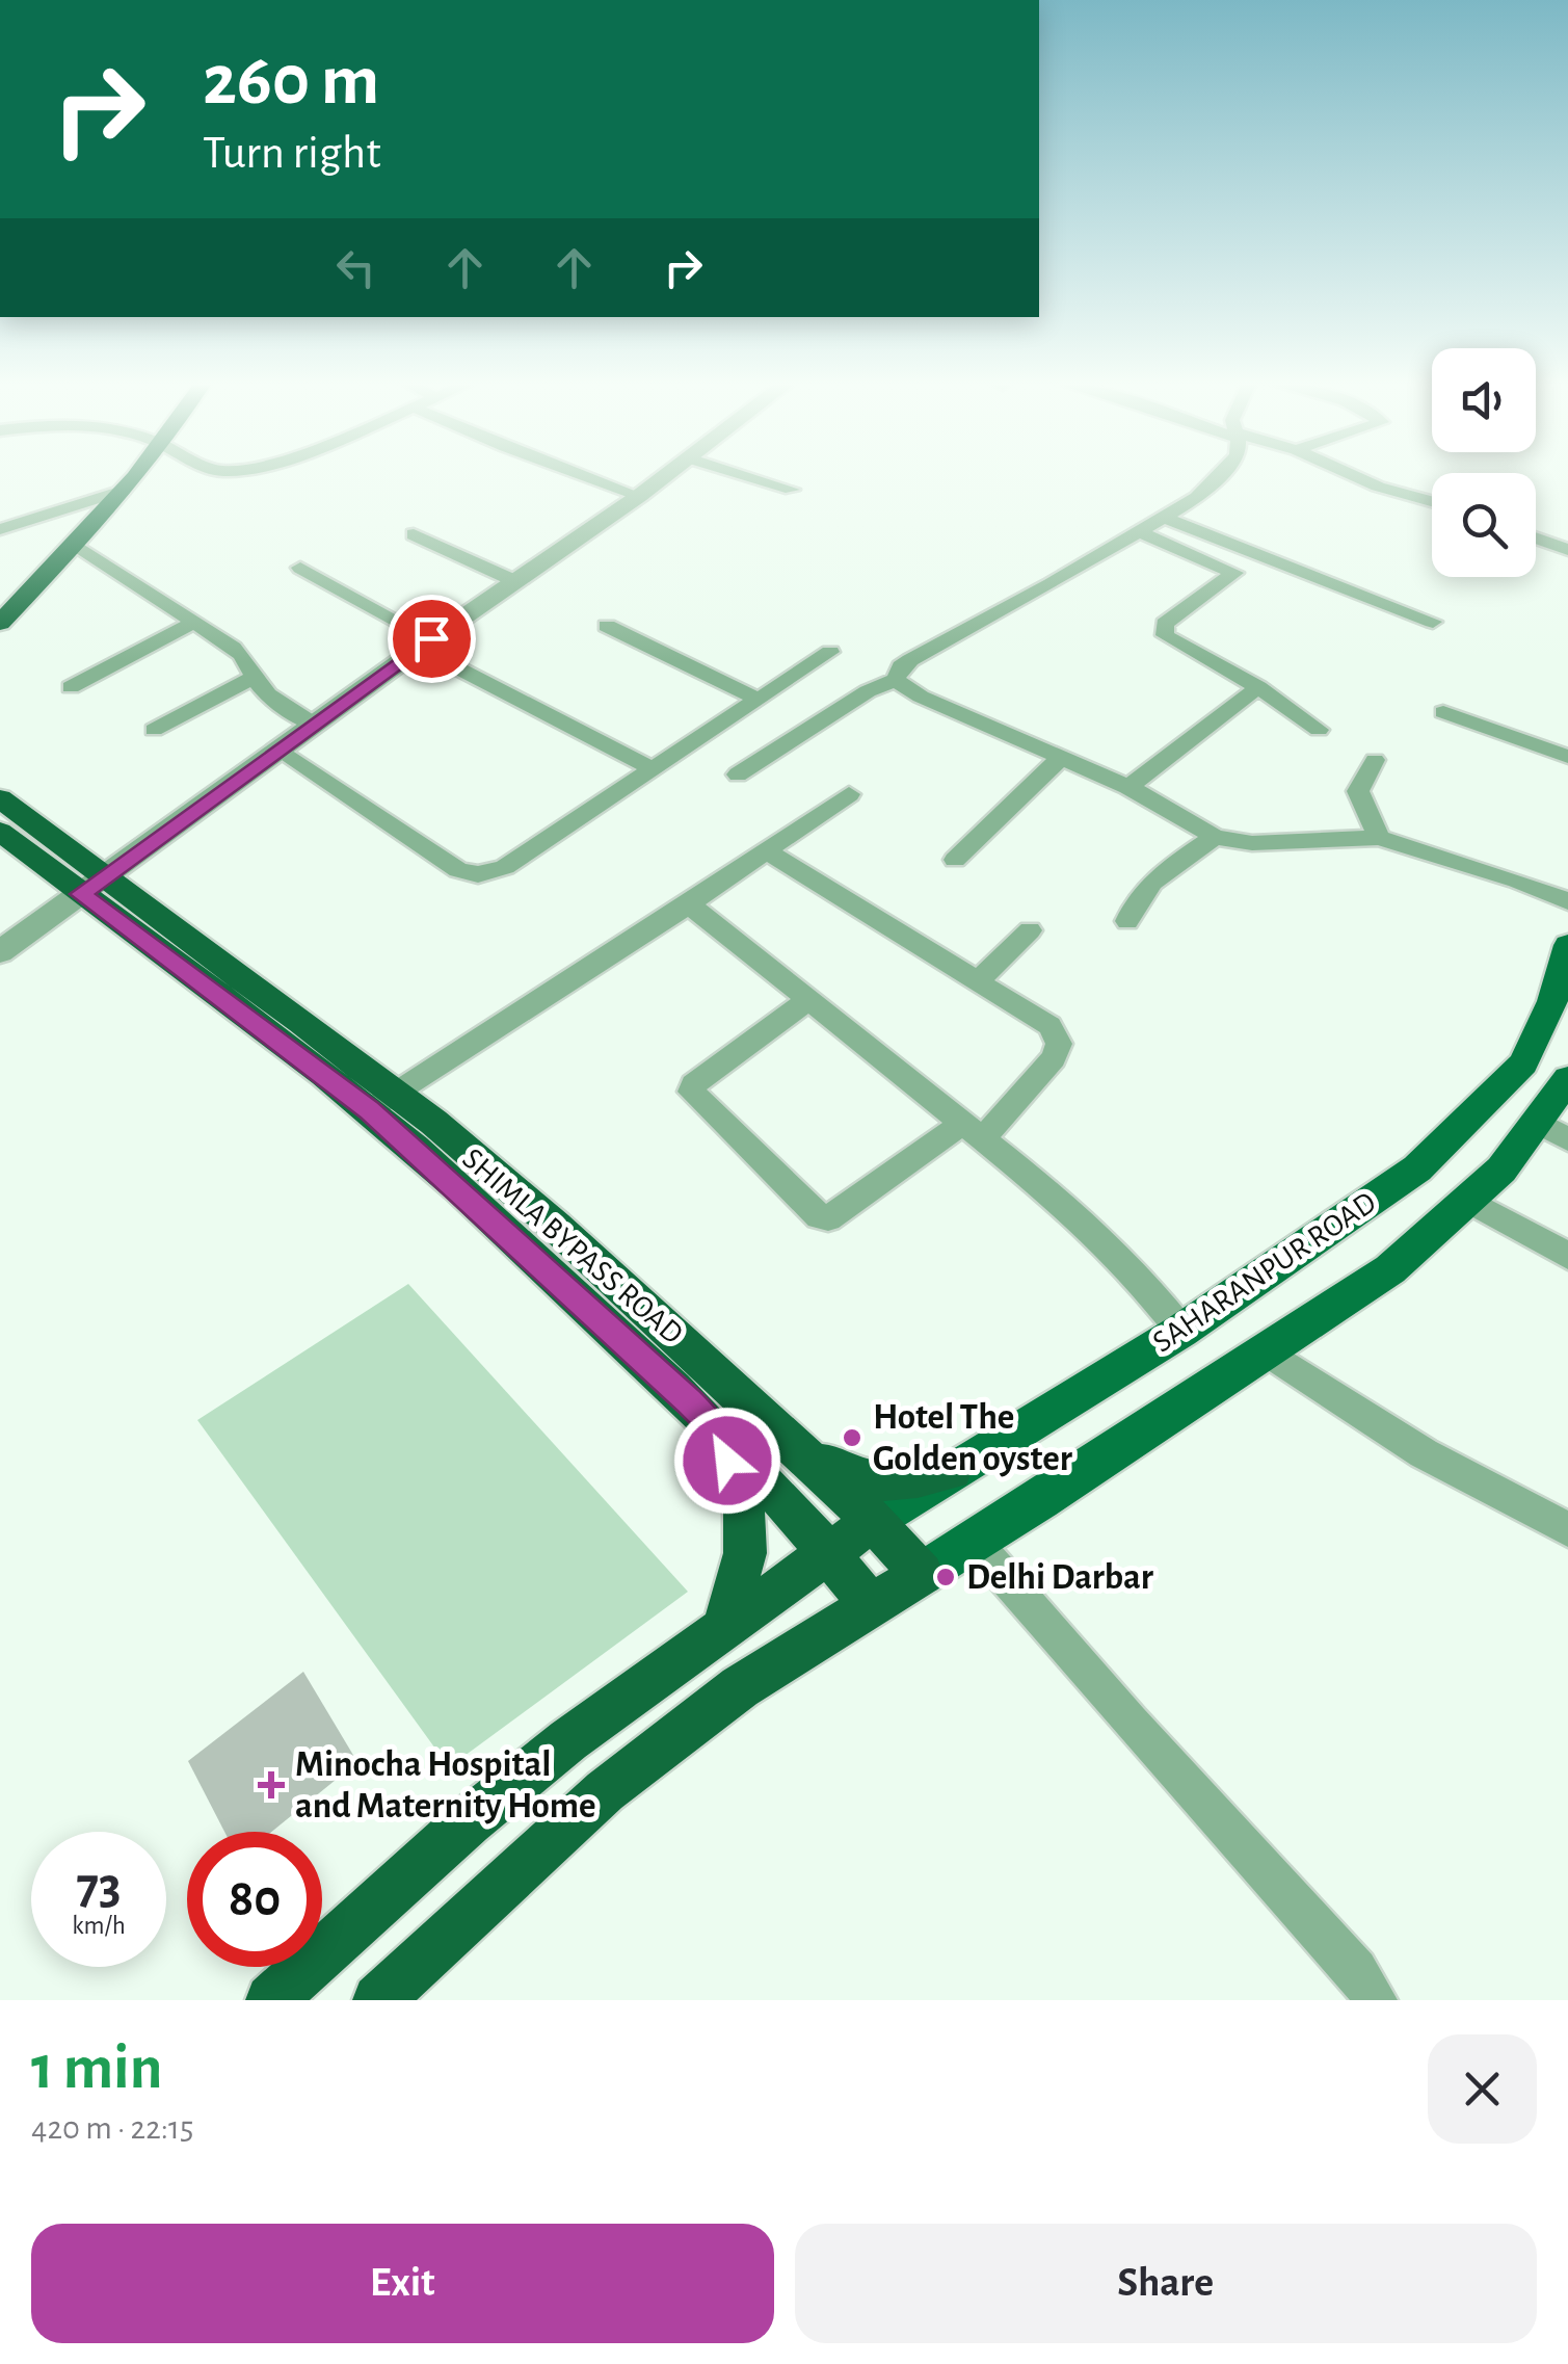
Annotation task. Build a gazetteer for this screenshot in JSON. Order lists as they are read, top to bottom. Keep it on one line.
{"streets":{"highway":["SHIMLA BYPASS ROAD"],"main road":["SAHARANPUR ROAD"]},"crossings":[["SHIMLA BYPASS ROAD","SAHARANPUR ROAD"]],"places":{"other":["Hotel The Golden oyster","Delhi Darbar"],"health":["Minocha Hospital and Maternity Home"]},"page":{"turn":["260 m","Turn right"],"speed":"73 km/h","limit":"80","heading":["1 min","420 m · 22:15"],"buttons":["Exit","Share"]}}
